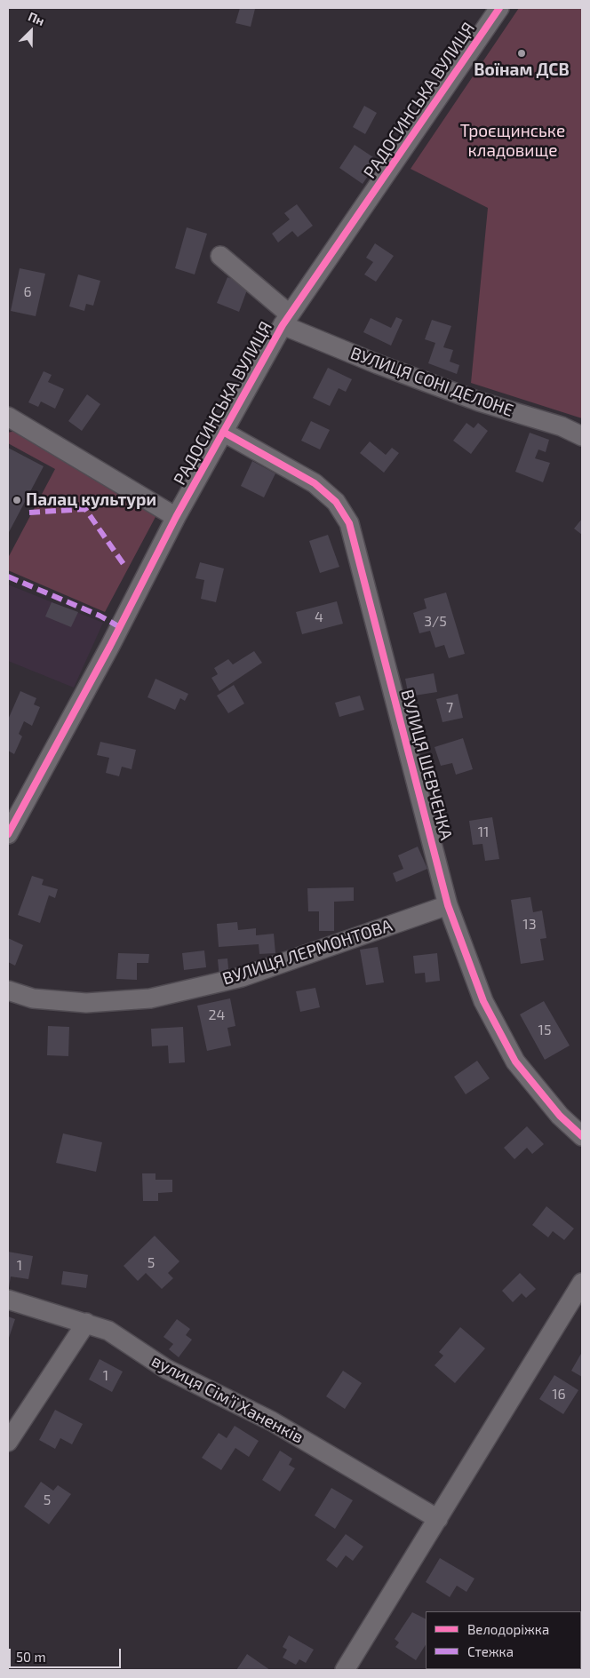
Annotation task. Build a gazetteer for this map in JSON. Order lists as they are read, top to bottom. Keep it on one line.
{"streets":{"street":["РАДОСИНСЬКА ВУЛИЦЯ","ВУЛИЦЯ СОНІ ДЕЛОНЕ","ВУЛИЦЯ ШЕВЧЕНКА","ВУЛИЦЯ ЛЕРМОНТОВА","вулиця Сімʼї Ханенків"]},"crossings":[["РАДОСИНСЬКА ВУЛИЦЯ","ВУЛИЦЯ СОНІ ДЕЛОНЕ"],["РАДОСИНСЬКА ВУЛИЦЯ","ВУЛИЦЯ ШЕВЧЕНКА"],["ВУЛИЦЯ ШЕВЧЕНКА","ВУЛИЦЯ ЛЕРМОНТОВА"]],"parks":["Троєщинське кладовище"],"places":["Воїнам ДСВ","Палац культури"],"house_numbers":["6","4","3/5","7","11","13","24","15","5","1","1","16","5"],"legend":["Велодоріжка","Стежка"],"scale_bar":"50 m","north":"top right"}
